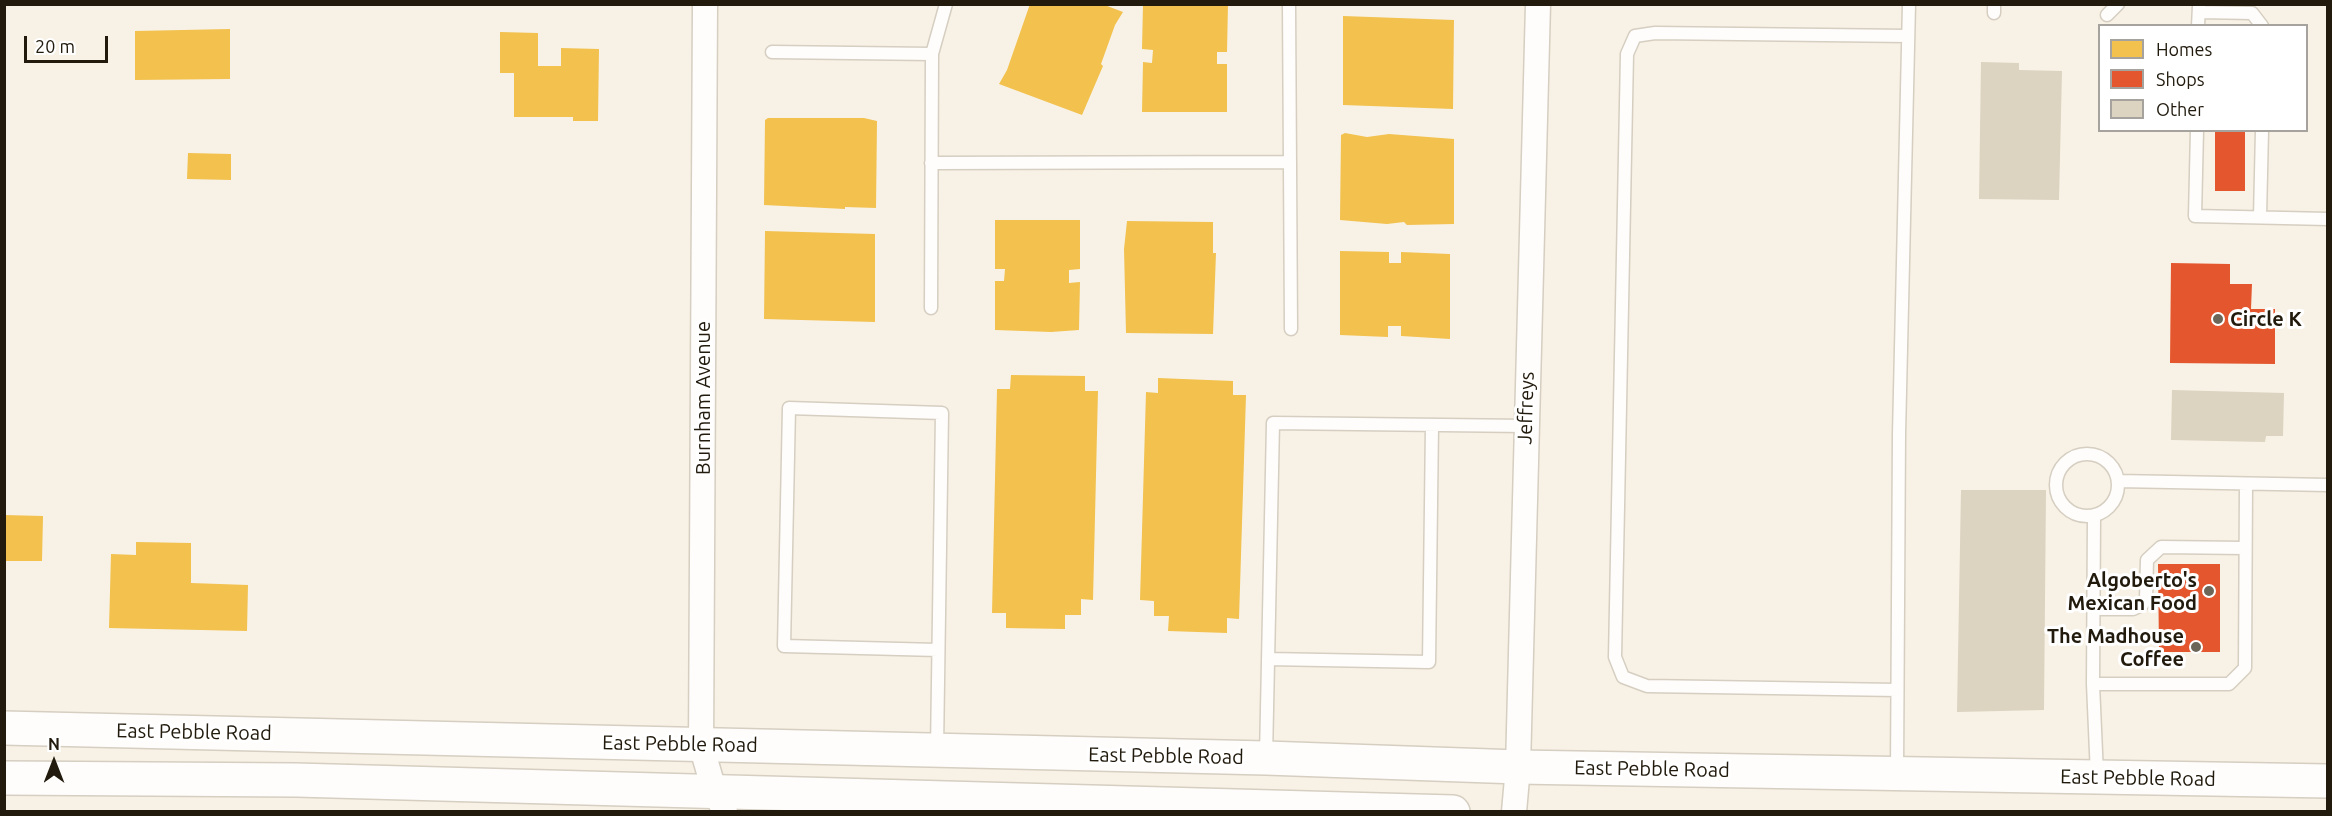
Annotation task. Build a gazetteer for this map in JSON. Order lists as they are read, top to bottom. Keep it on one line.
{"streets":{"main road":["East Pebble Road"],"street":["Burnham Avenue","Jeffreys"]},"crossings":[["Burnham Avenue","East Pebble Road"],["Jeffreys","East Pebble Road"]],"places":["Circle K","Algoberto's Mexican Food","The Madhouse Coffee"],"legend":["Homes","Shops","Other"],"scale_bar":"20 m","north":"top"}
